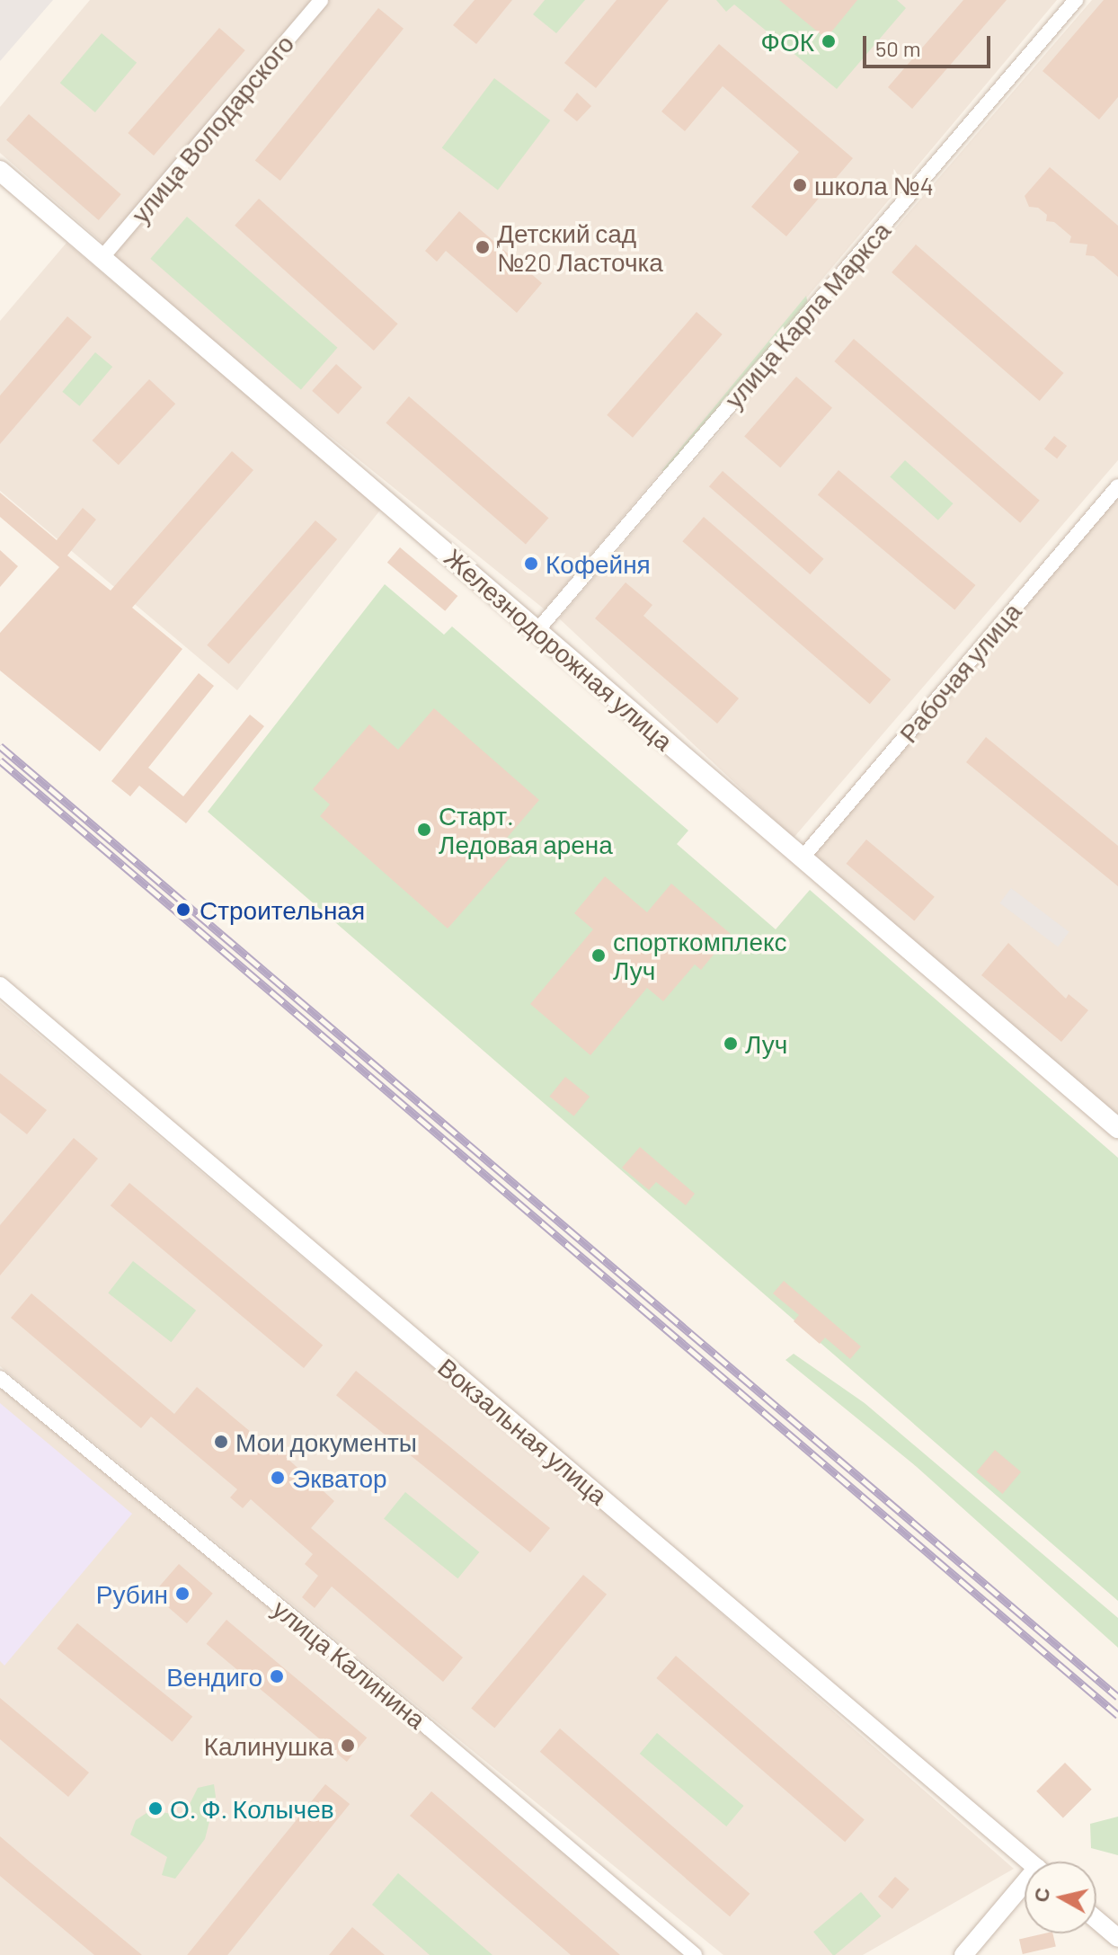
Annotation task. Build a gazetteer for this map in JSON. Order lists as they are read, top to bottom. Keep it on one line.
{"streets":{"main road":["Железнодорожная улица"],"street":["улица Володарского","улица Карла Маркса","Рабочая улица","Вокзальная улица","улица Калинина"]},"crossings":[["улица Володарского","Железнодорожная улица"],["улица Карла Маркса","Железнодорожная улица"],["Железнодорожная улица","Рабочая улица"]],"places":["ФОК","школа №4","Детский сад №20 Ласточка","Кофейня","Старт. Ледовая арена","Строительная","спорткомплекс Луч","Луч","Мои документы","Экватор","Рубин","Вендиго","Калинушка","О. Ф. Колычев"],"scale_bar":"50 m","north":"left"}
